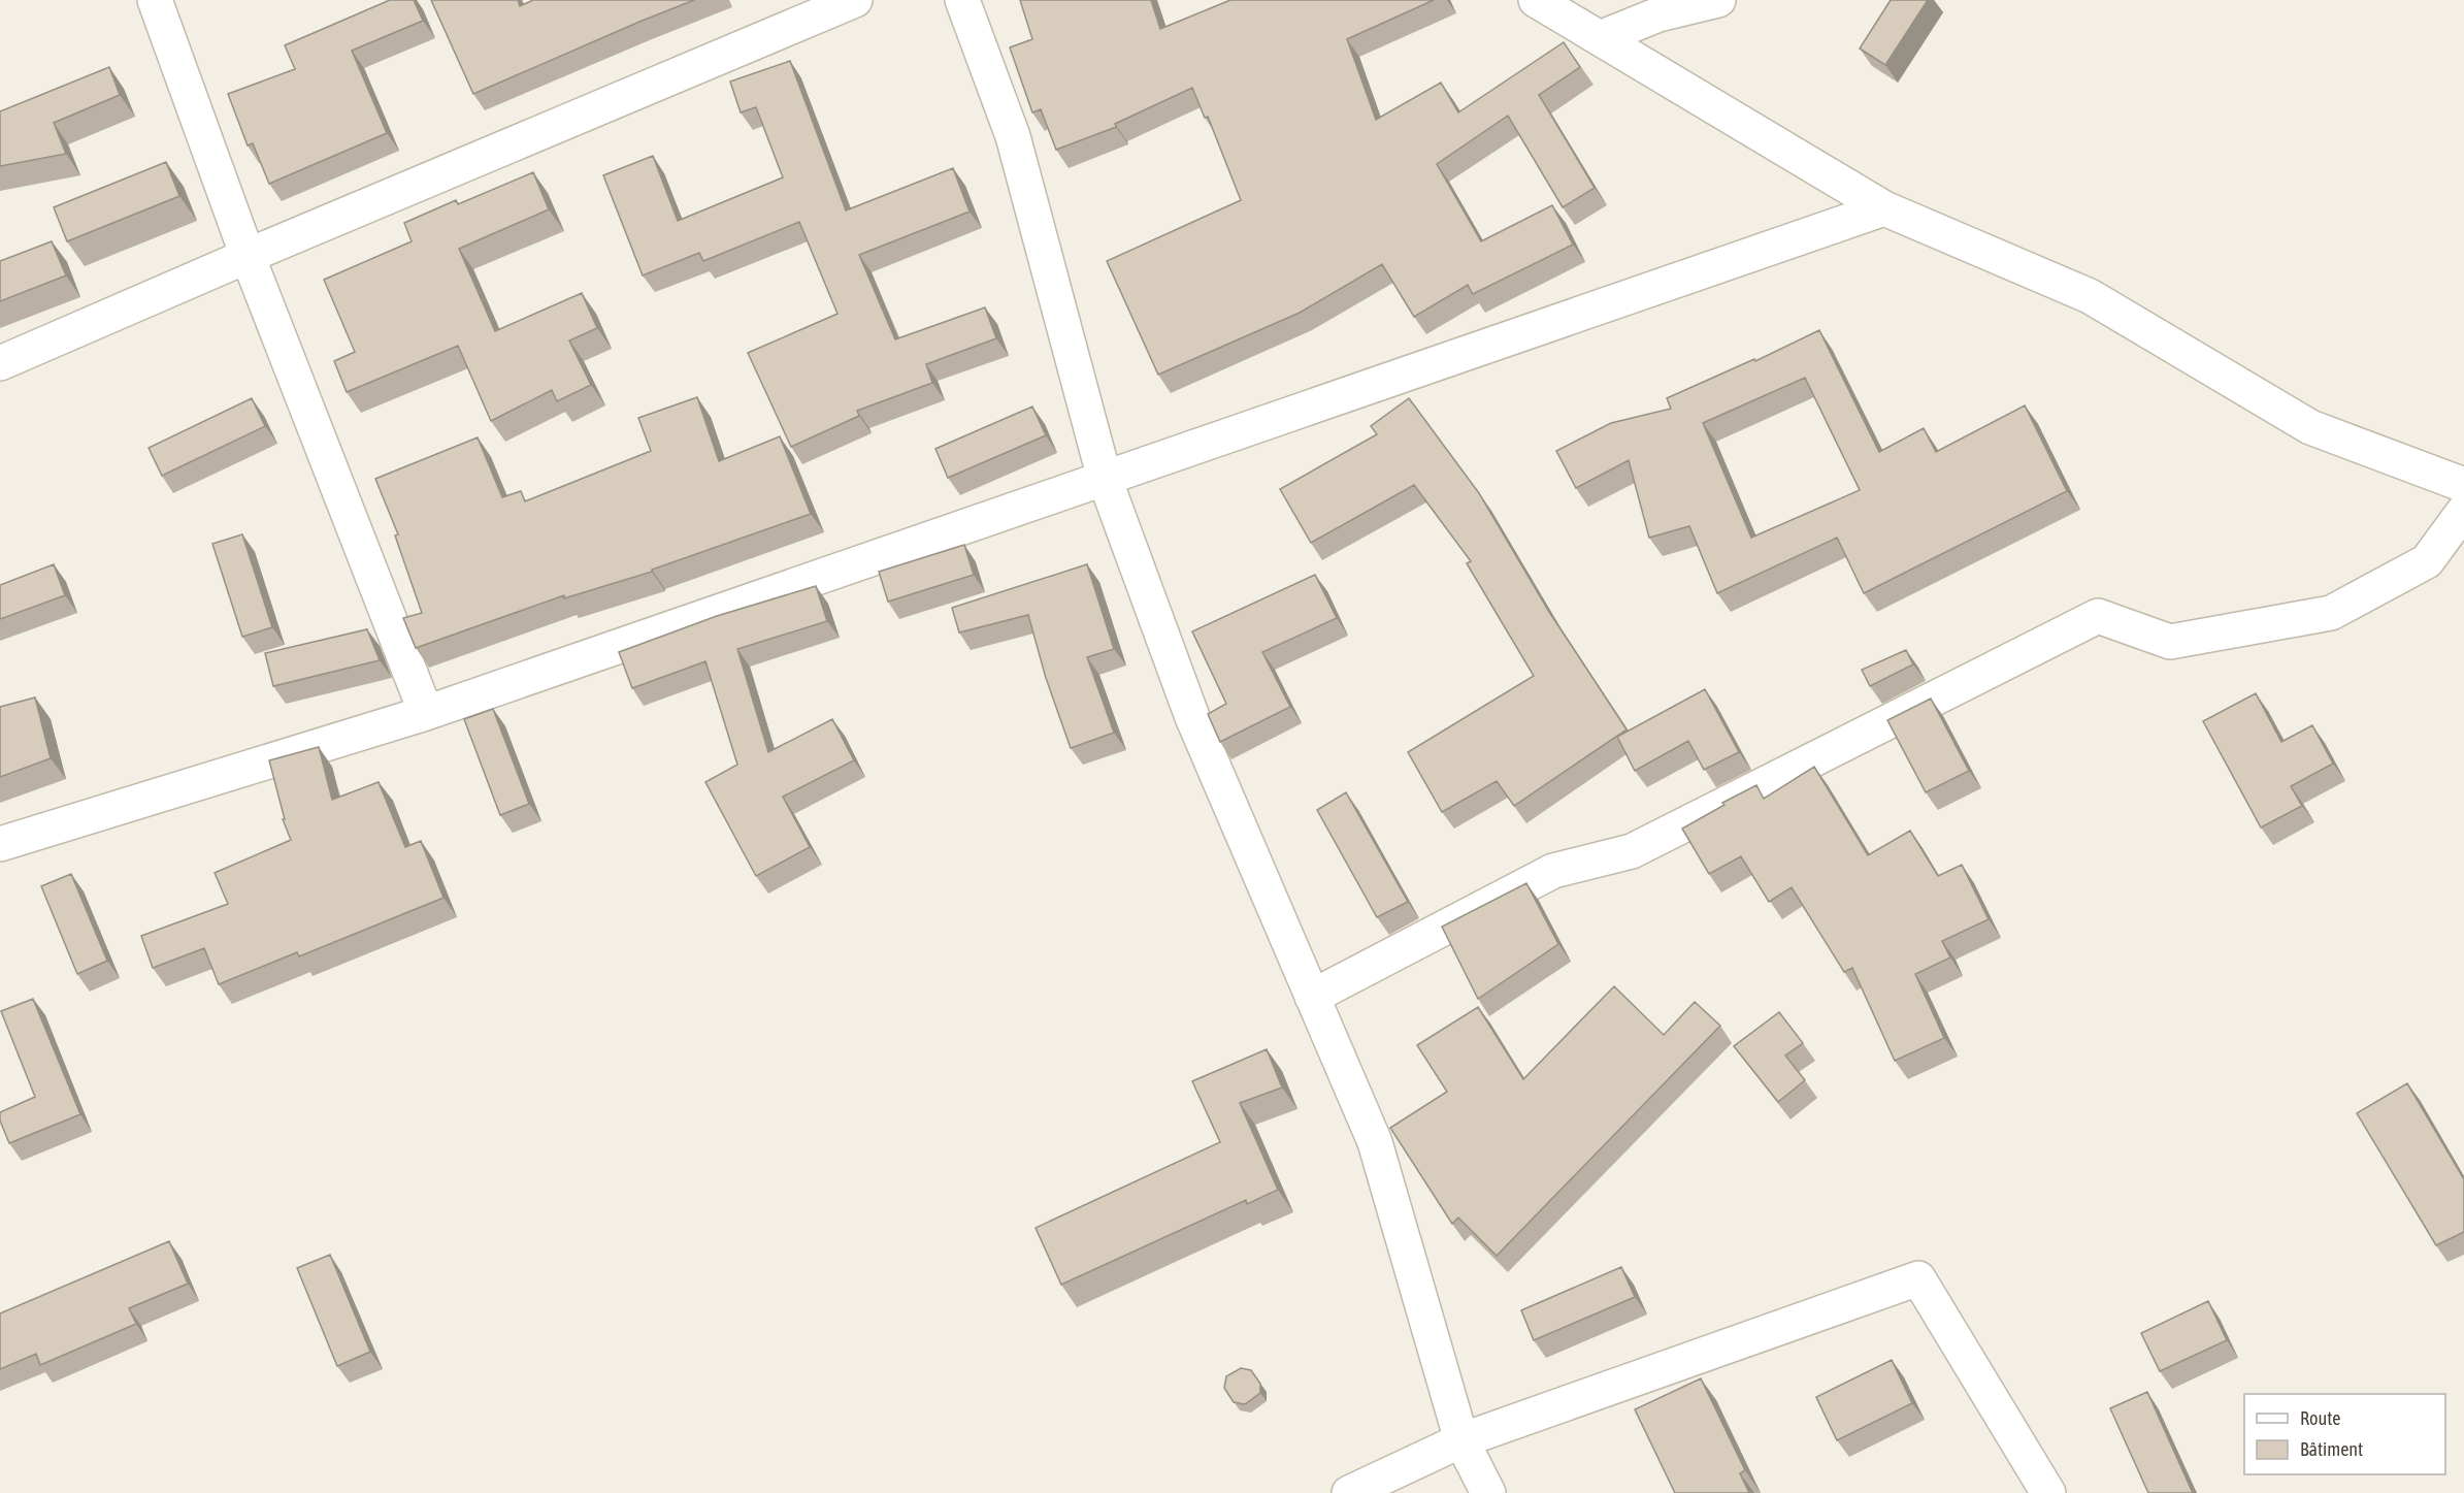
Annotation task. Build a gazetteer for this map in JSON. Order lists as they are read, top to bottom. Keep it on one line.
{"legend":["Route","Bâtiment"]}
